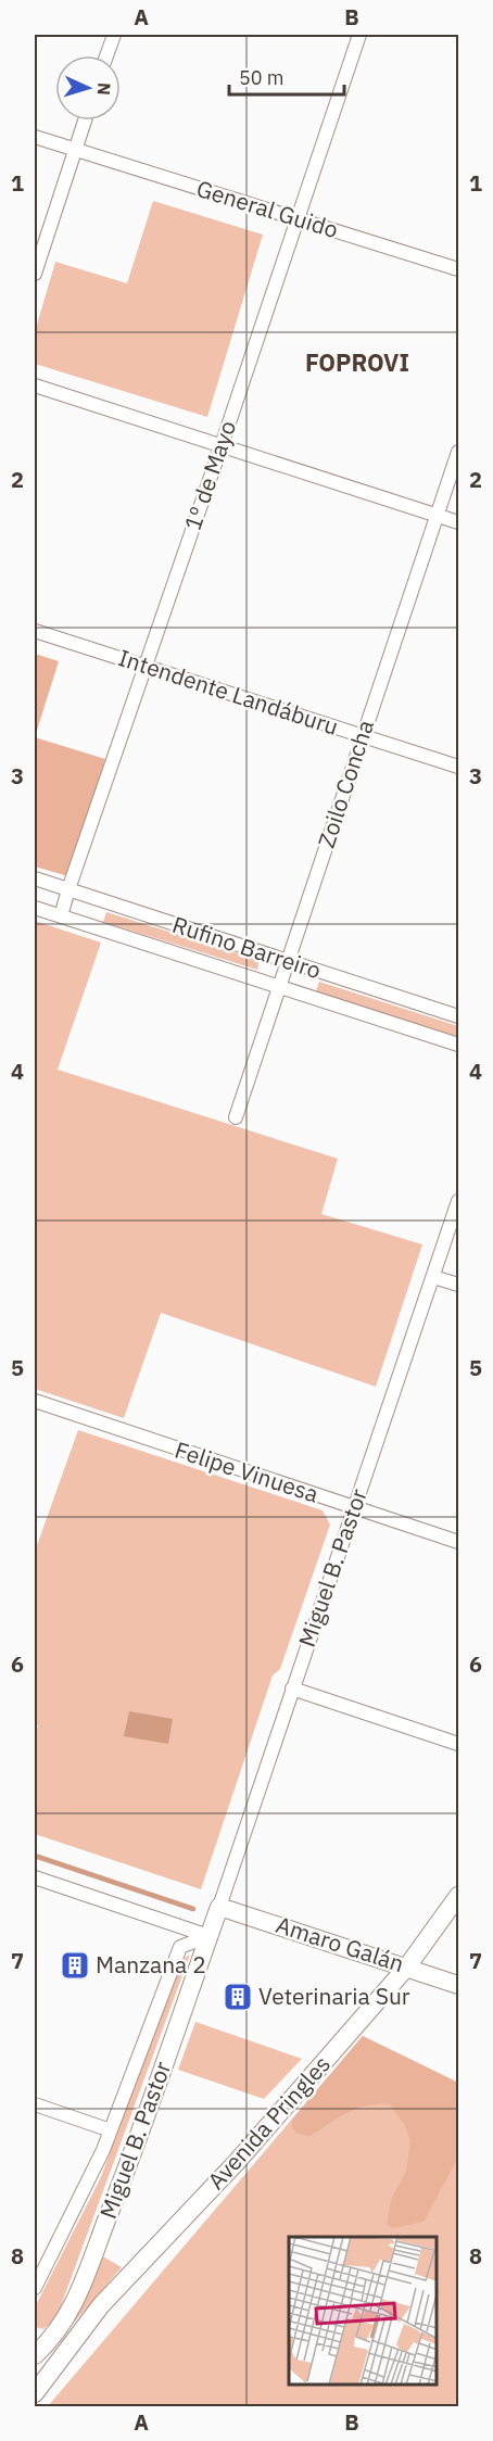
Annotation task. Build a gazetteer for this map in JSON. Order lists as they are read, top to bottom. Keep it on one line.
{"streets":{"street":["General Guido","1º de Mayo","Intendente Landáburu","Zoilo Concha","Rufino Barreiro","Felipe Vinuesa","Miguel B. Pastor","Amaro Galán","Avenida Pringles"]},"crossings":[["General Guido","1º de Mayo"],["1º de Mayo","Intendente Landáburu"],["1º de Mayo","Rufino Barreiro"],["Intendente Landáburu","Zoilo Concha"],["Zoilo Concha","Rufino Barreiro"],["Felipe Vinuesa","Miguel B. Pastor"],["Miguel B. Pastor","Amaro Galán"],["Amaro Galán","Avenida Pringles"]],"districts":["FOPROVI"],"places":{"building":["Manzana 2","Veterinaria Sur"]},"scale_bar":"50 m","north":"right","grid":{"columns":["A","B"],"rows":["1","2","3","4","5","6","7","8"]}}
